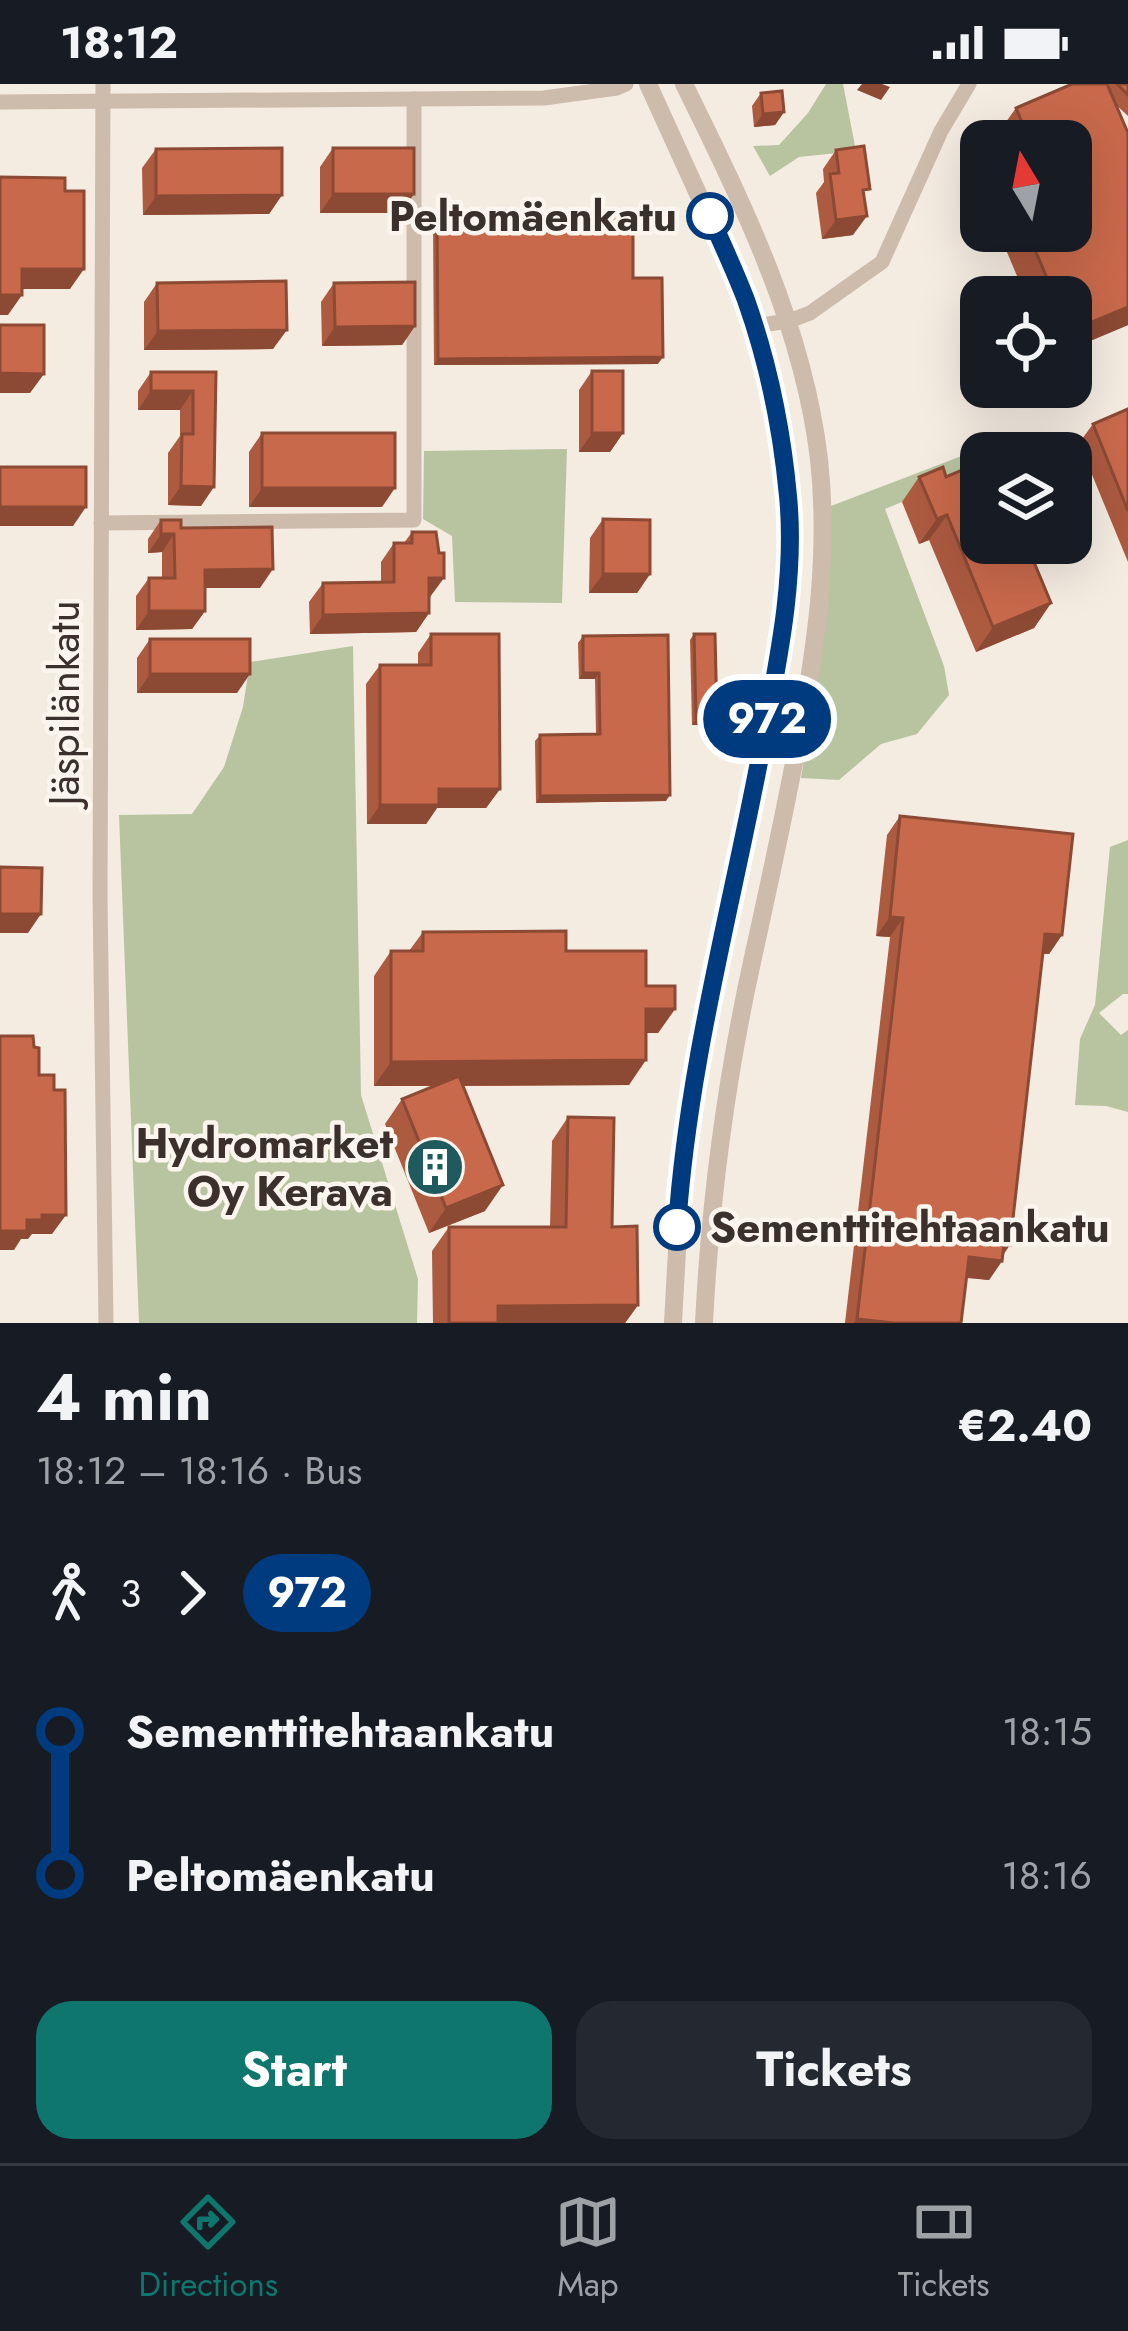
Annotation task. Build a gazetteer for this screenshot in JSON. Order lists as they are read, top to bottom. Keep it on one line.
{"streets":{"street":["Jäspilänkatu"]},"places":{"other":["Peltomäenkatu","Sementtitehtaankatu"],"building":["Hydromarket Oy Kerava"]},"lines":["bus line 972"],"north":"top","page":{"status":"18:12","on_map":"972","heading":["4 min","18:12 – 18:16 · Bus","€2.40"],"legs":["3","972"],"list":[{"name":"Sementtitehtaankatu","value":"18:15"},{"name":"Peltomäenkatu","value":"18:16"}],"buttons":["Start","Tickets"],"tabs":["Directions","Map","Tickets"]}}
